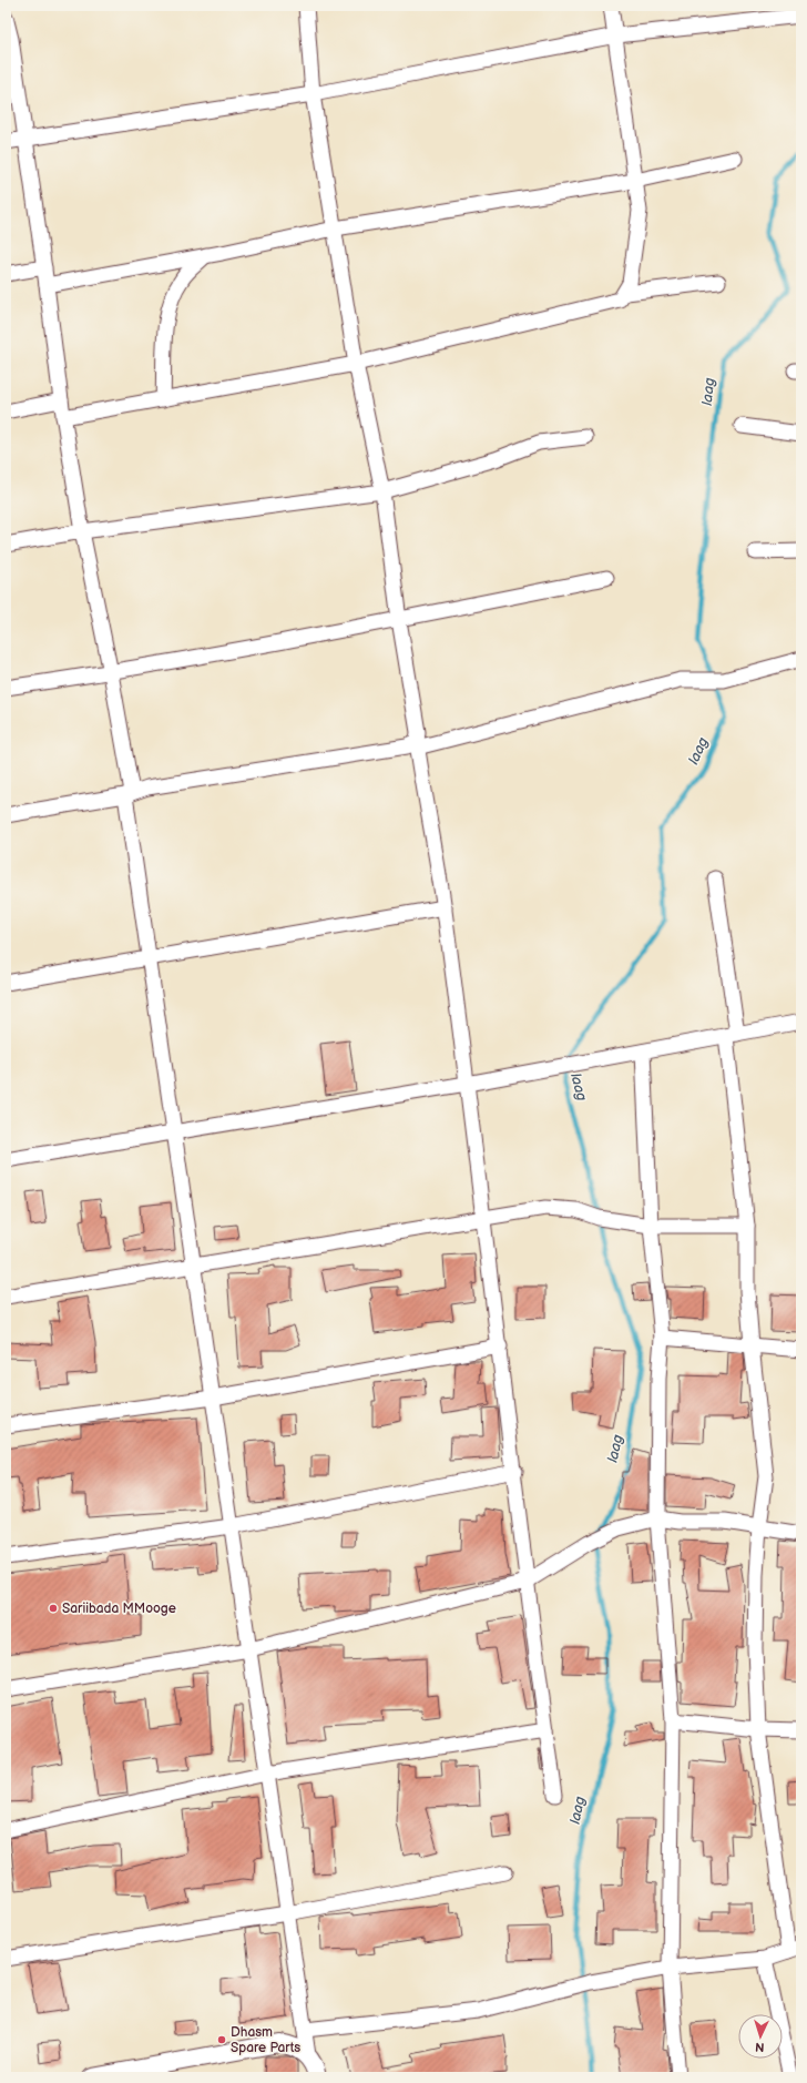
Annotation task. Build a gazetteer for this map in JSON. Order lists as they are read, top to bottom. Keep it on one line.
{"water":["laag"],"places":["Sariibada MMooge","Dhasm Spare Parts"],"north":"bottom"}
